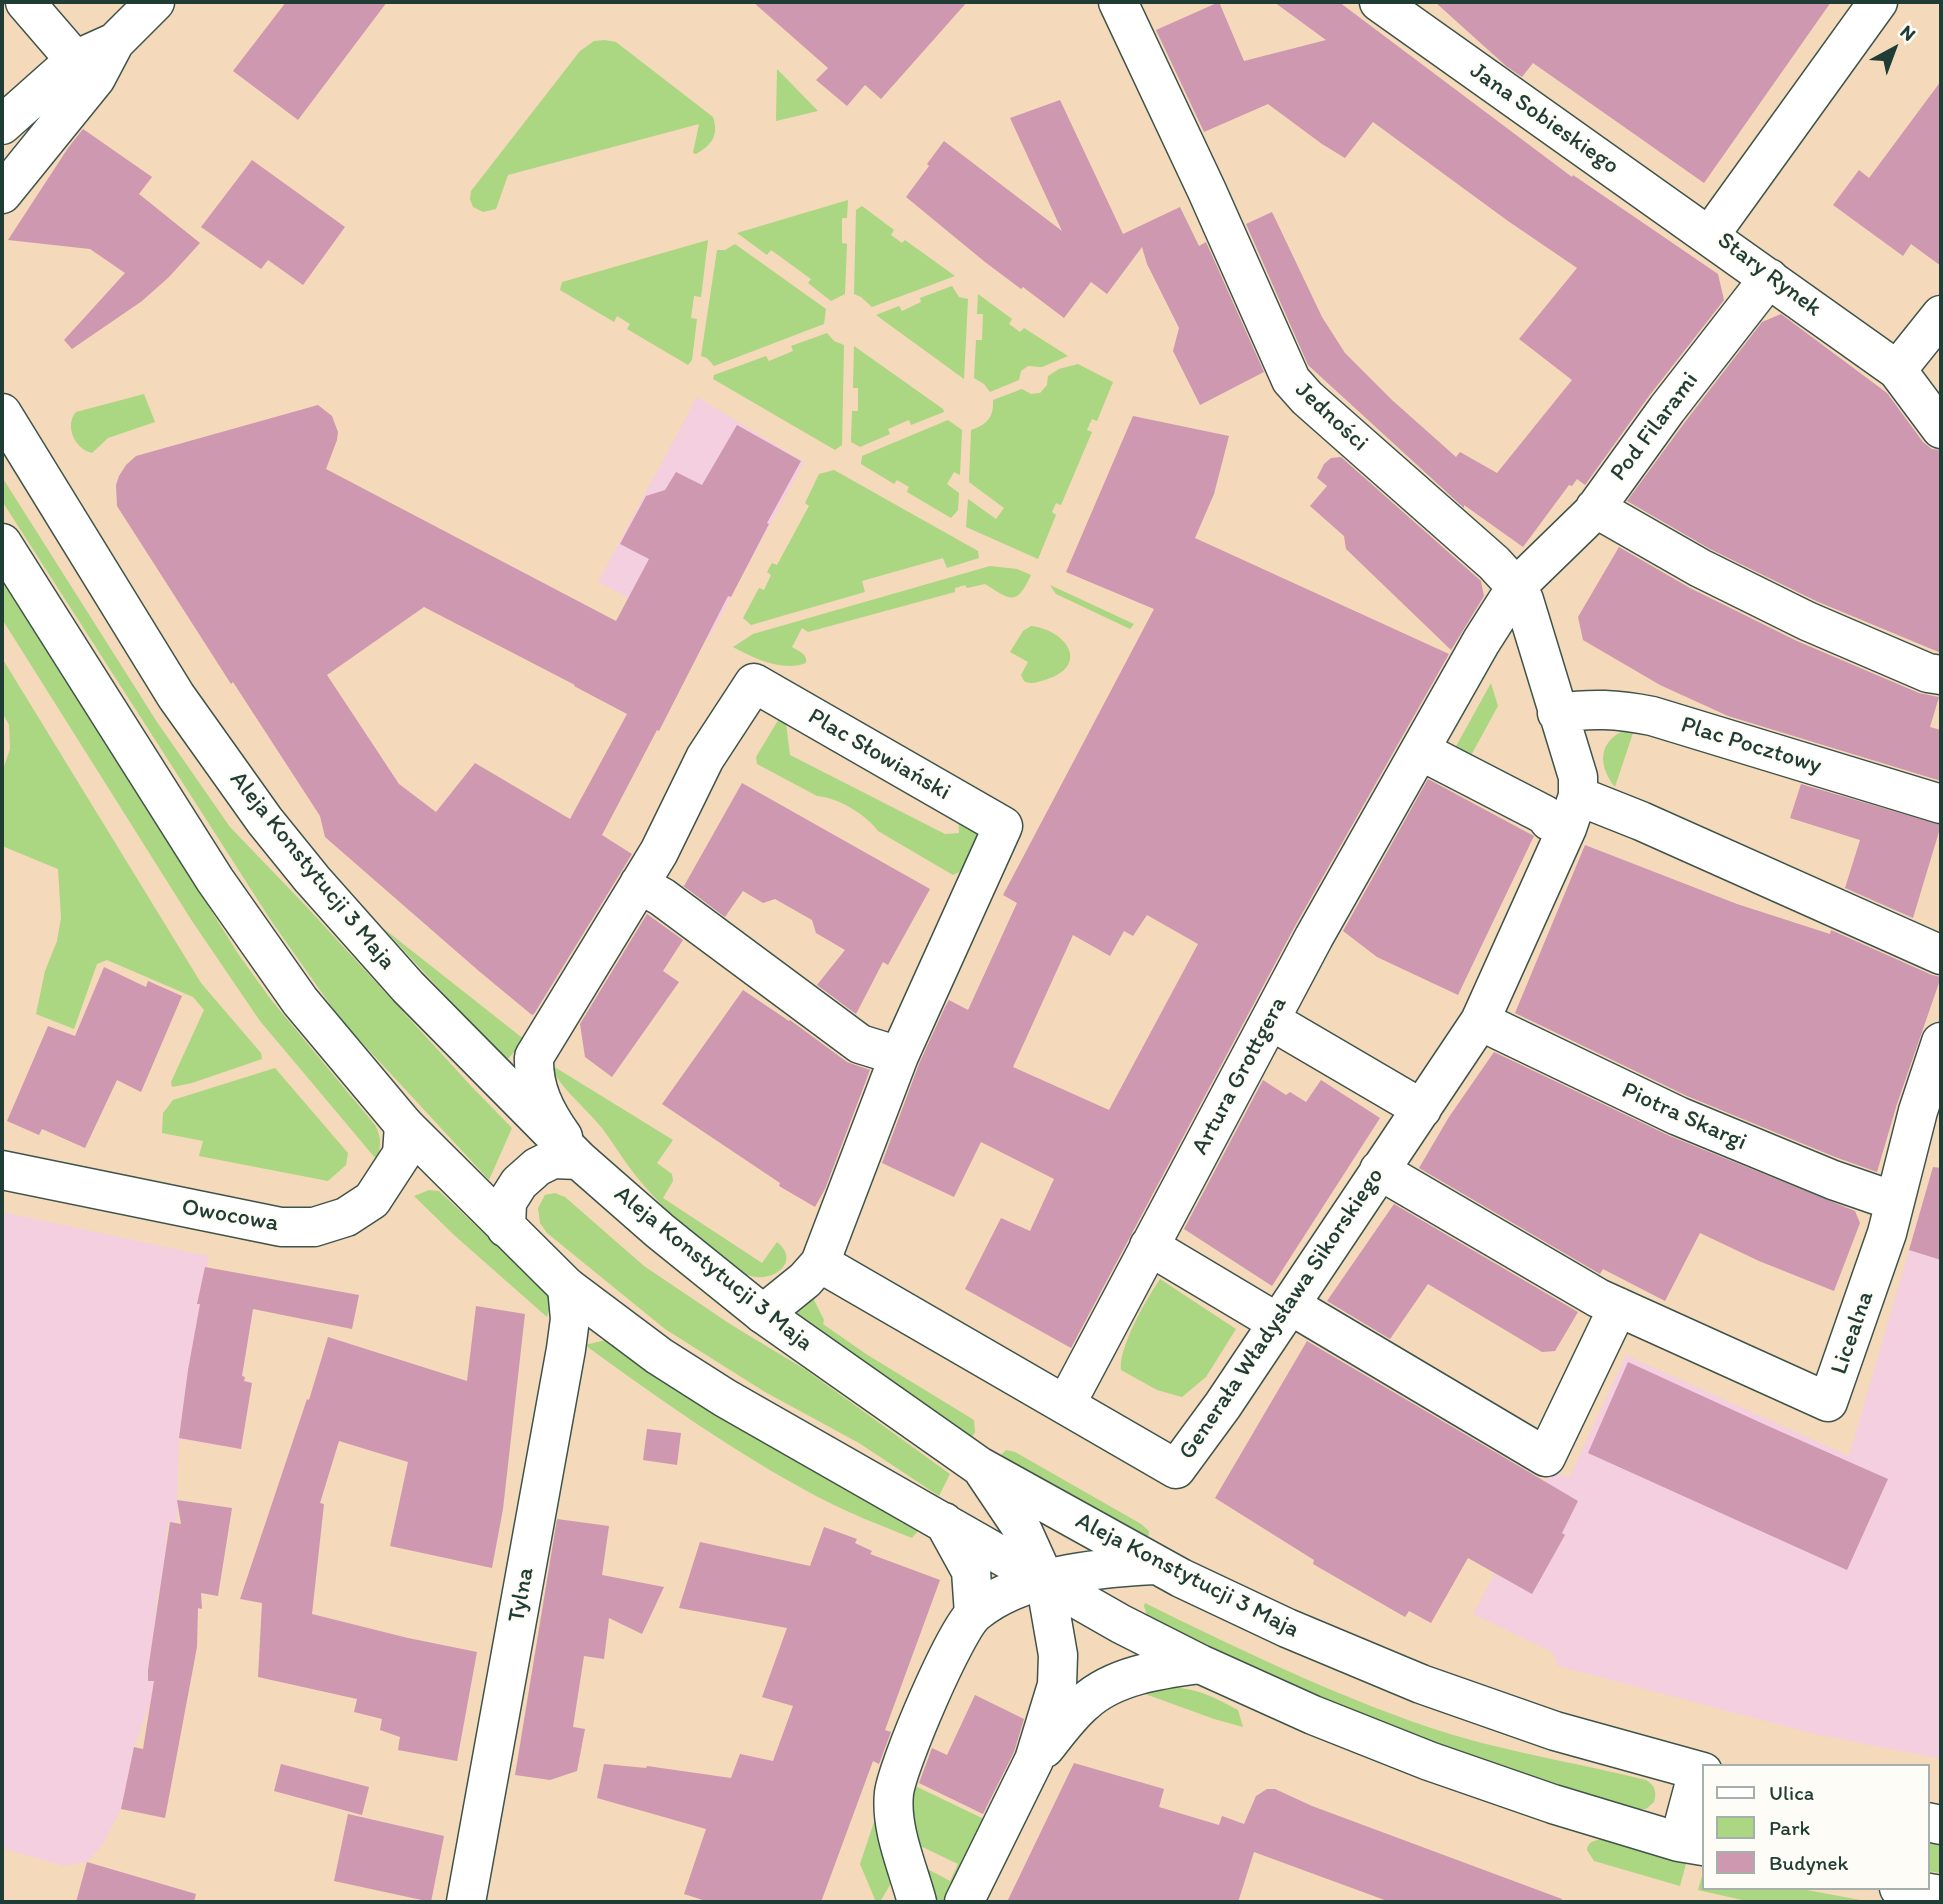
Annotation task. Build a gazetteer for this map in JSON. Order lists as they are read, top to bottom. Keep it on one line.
{"streets":{"street":["Jana Sobieskiego","Stary Rynek","Jedności","Pod Filarami","Plac Pocztowy","Plac Słowiański","Aleja Konstytucji 3 Maja","Artura Grottgera","Piotra Skargi","Owocowa","Generała Władysława Sikorskiego","Licealna","Tylna"]},"crossings":[["Jana Sobieskiego","Stary Rynek"],["Stary Rynek","Pod Filarami"],["Jedności","Pod Filarami"],["Jedności","Plac Pocztowy"],["Jedności","Generała Władysława Sikorskiego"],["Plac Słowiański","Aleja Konstytucji 3 Maja"],["Plac Słowiański","Generała Władysława Sikorskiego"],["Artura Grottgera","Generała Władysława Sikorskiego"],["Piotra Skargi","Generała Władysława Sikorskiego"],["Piotra Skargi","Licealna"],["Generała Władysława Sikorskiego","Licealna"]],"legend":["Ulica","Park","Budynek"],"north":"top right"}
